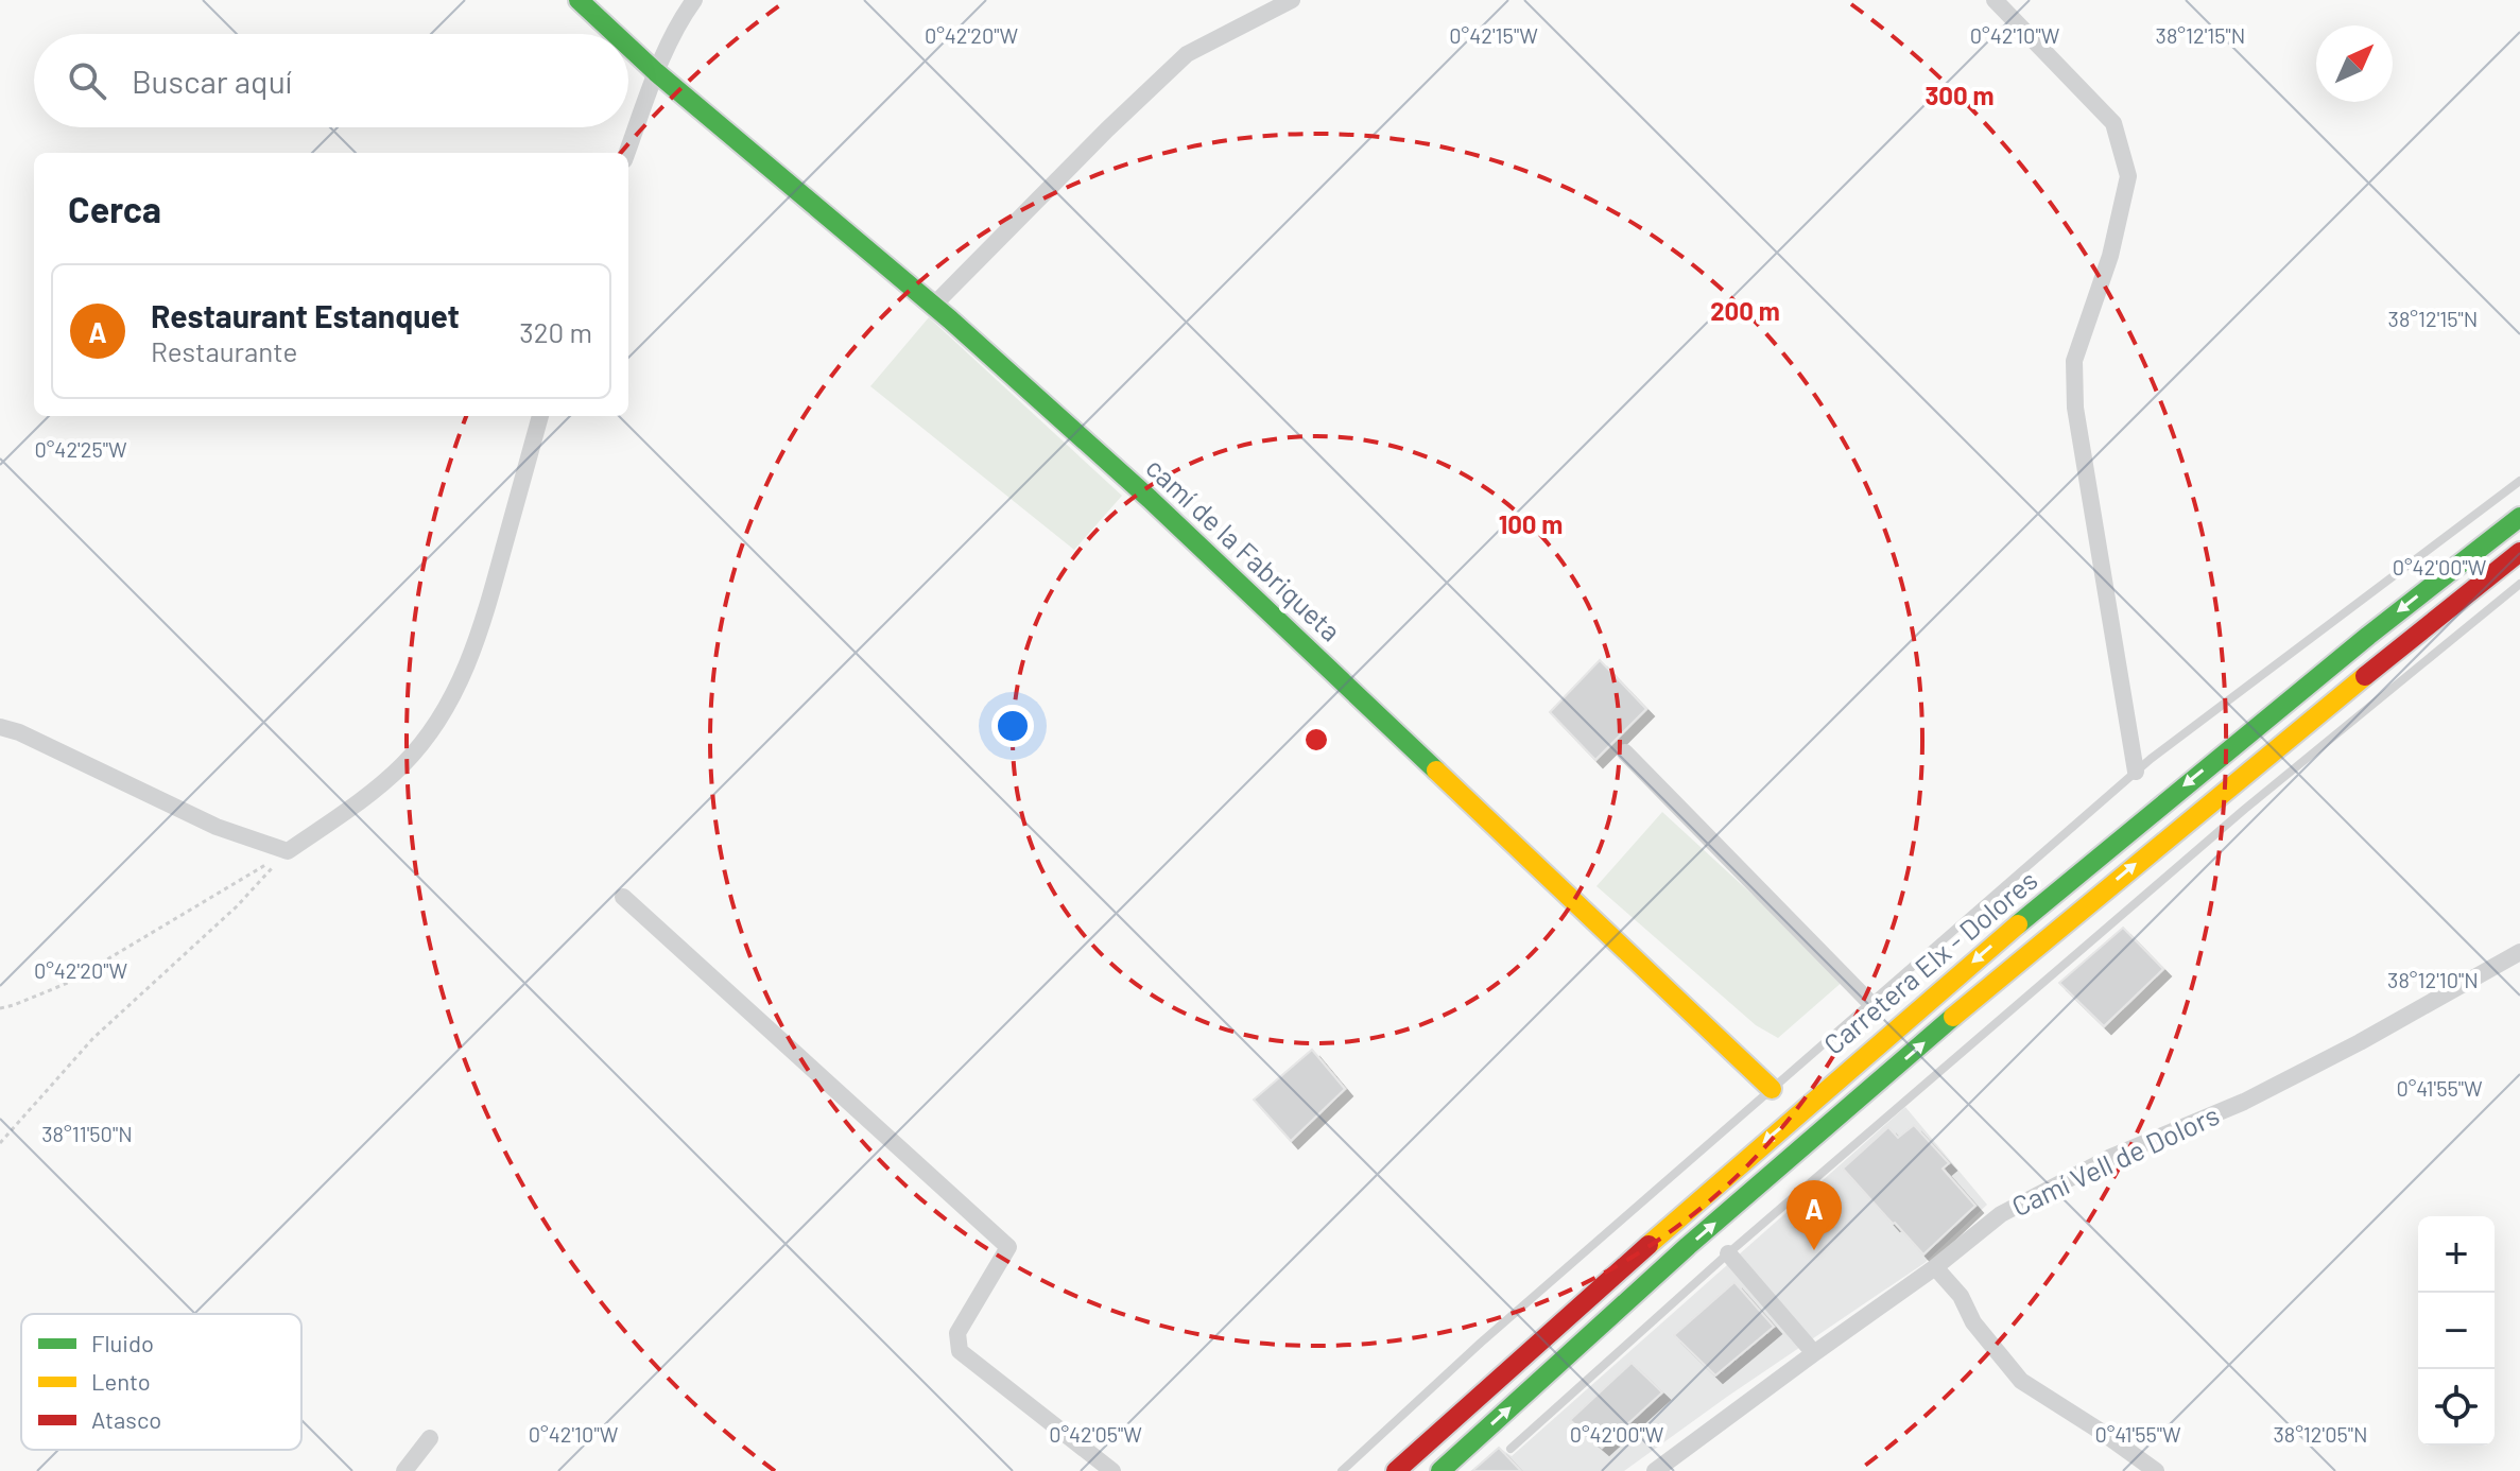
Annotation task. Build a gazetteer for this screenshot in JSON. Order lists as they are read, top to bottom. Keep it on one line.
{"streets":{"main road":["camí de la Fabriqueta","Carretera Elx - Dolores"],"street":["Camí Vell de Dolors"]},"legend":["Fluido","Lento","Atasco"],"north":"top right","page":{"search":"Buscar aquí","heading":"Cerca","list":[{"mark":"A","name":"Restaurant Estanquet","note":"Restaurante","value":"320 m"}],"pins":"A","map_buttons":["+","−"]},"coordinates":["0°42'20\"W","0°42'15\"W","0°42'10\"W","38°12'15\"N","0°42'25\"W","0°42'00\"W","38°12'10\"N","0°41'55\"W","38°11'50\"N","0°42'05\"W","38°12'05\"N"],"rings":["300 m","200 m","100 m"]}
